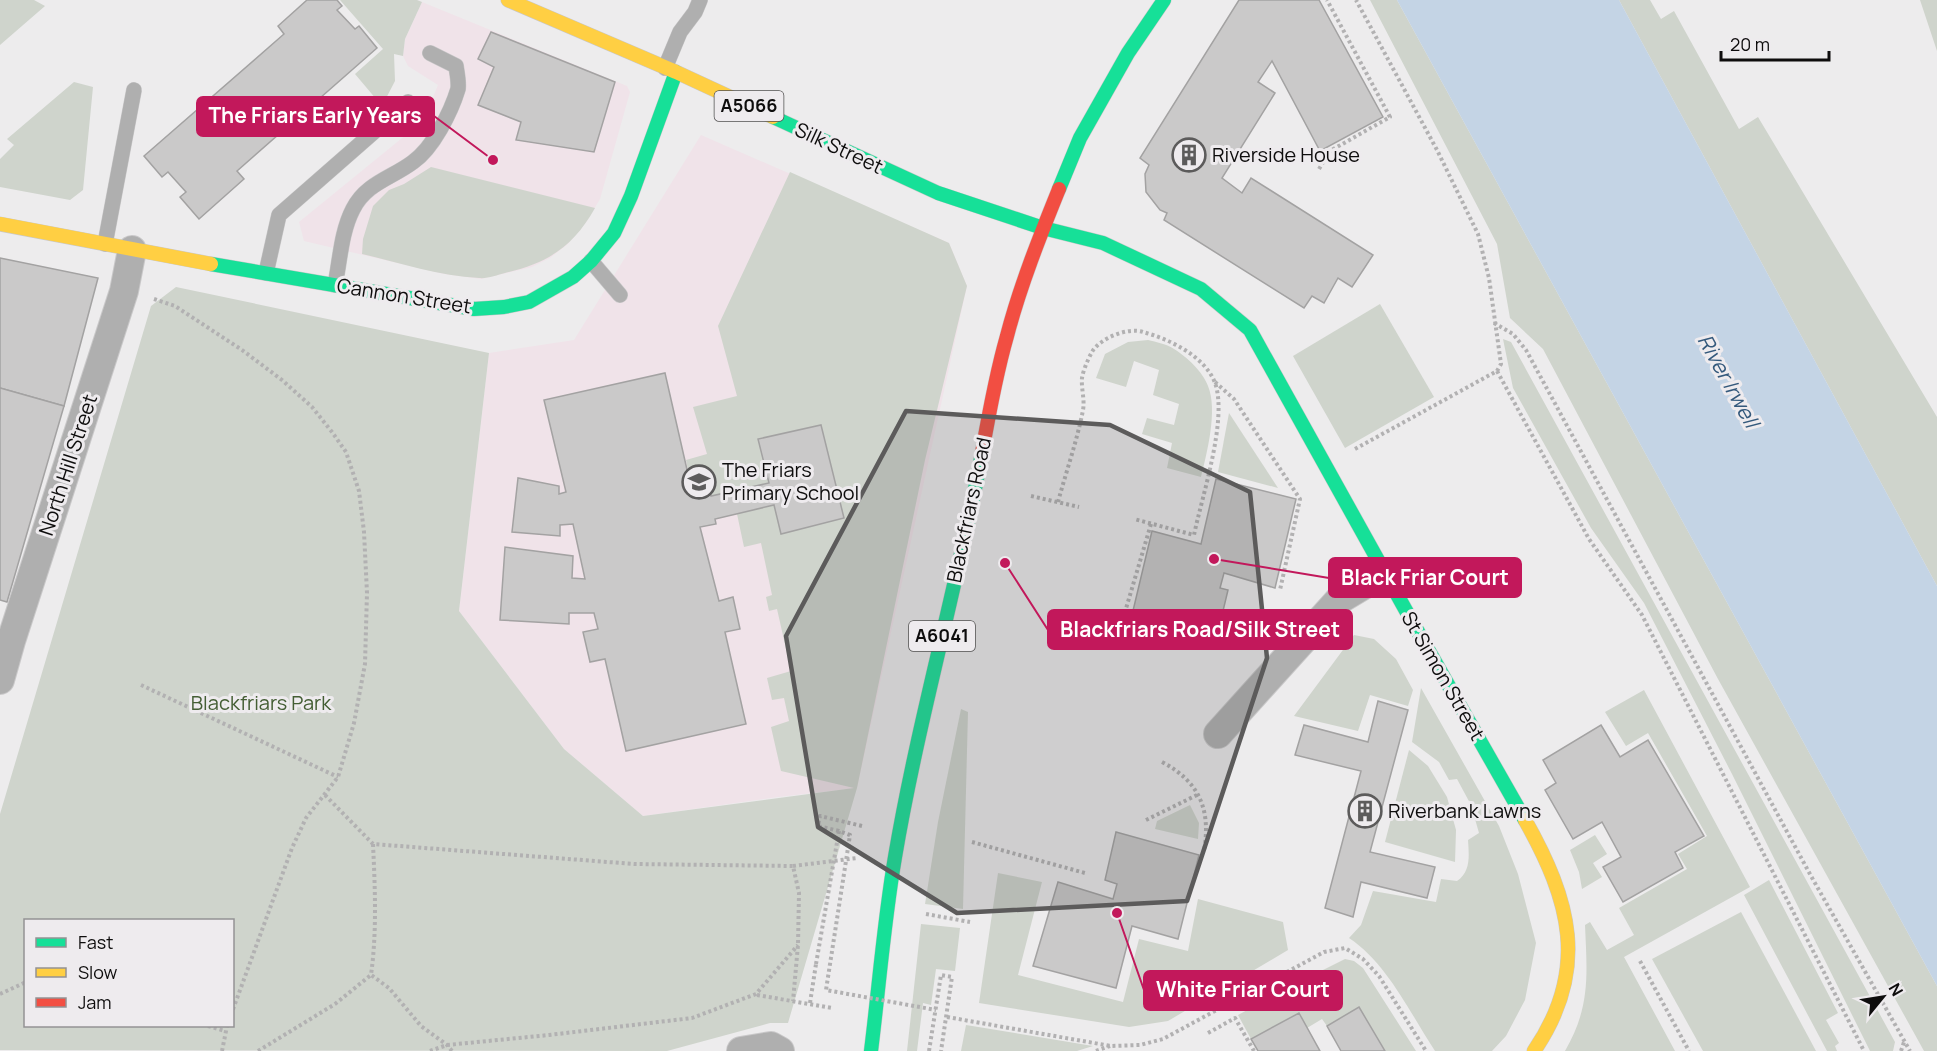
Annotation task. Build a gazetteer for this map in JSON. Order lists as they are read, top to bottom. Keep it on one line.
{"streets":{"street":["A5066","Silk Street","Cannon Street","North Hill Street","Blackfriars Road","A6041","St Simon Street"]},"crossings":[["Silk Street","Cannon Street"],["Silk Street","Blackfriars Road"],["Silk Street","St Simon Street"],["Cannon Street","North Hill Street"],["Blackfriars Road","St Simon Street"]],"water":["River Irwell"],"parks":["Blackfriars Park"],"places":{"building":["Riverside House","Riverbank Lawns"],"other":["The Friars Early Years","Black Friar Court","Blackfriars Road/Silk Street","White Friar Court"],"school or university":["The Friars Primary School"]},"legend":["Fast","Slow","Jam"],"scale_bar":"20 m","north":"top right"}
